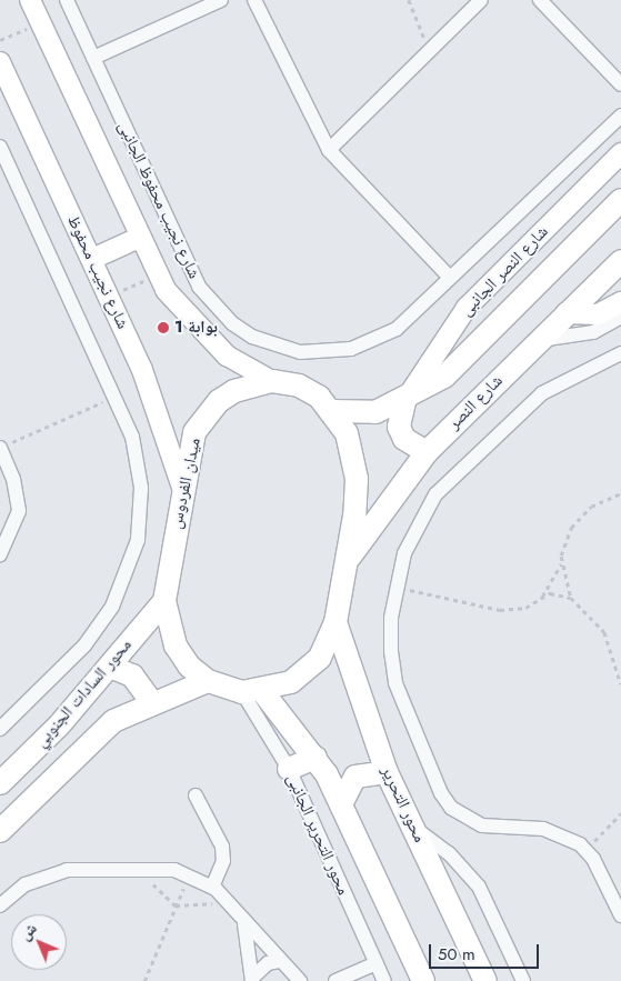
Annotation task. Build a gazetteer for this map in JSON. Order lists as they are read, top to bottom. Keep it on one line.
{"streets":{"main road":["شارع النصر","ميدان الفردوس","محور السادات الجنوبي","محور التحرير"],"street":["شارع نجيب محفوظ الجانبى","شارع النصر الجانبى","شارع نجيب محفوظ","محور التحرير الجانبى"]},"crossings":[["شارع نجيب محفوظ","ميدان الفردوس"],["شارع النصر","ميدان الفردوس"],["ميدان الفردوس","محور السادات الجنوبي"],["ميدان الفردوس","محور التحرير"],["ميدان الفردوس","محور التحرير الجانبى"]],"places":["بوابة 1"],"scale_bar":"50 m","north":"top left"}
